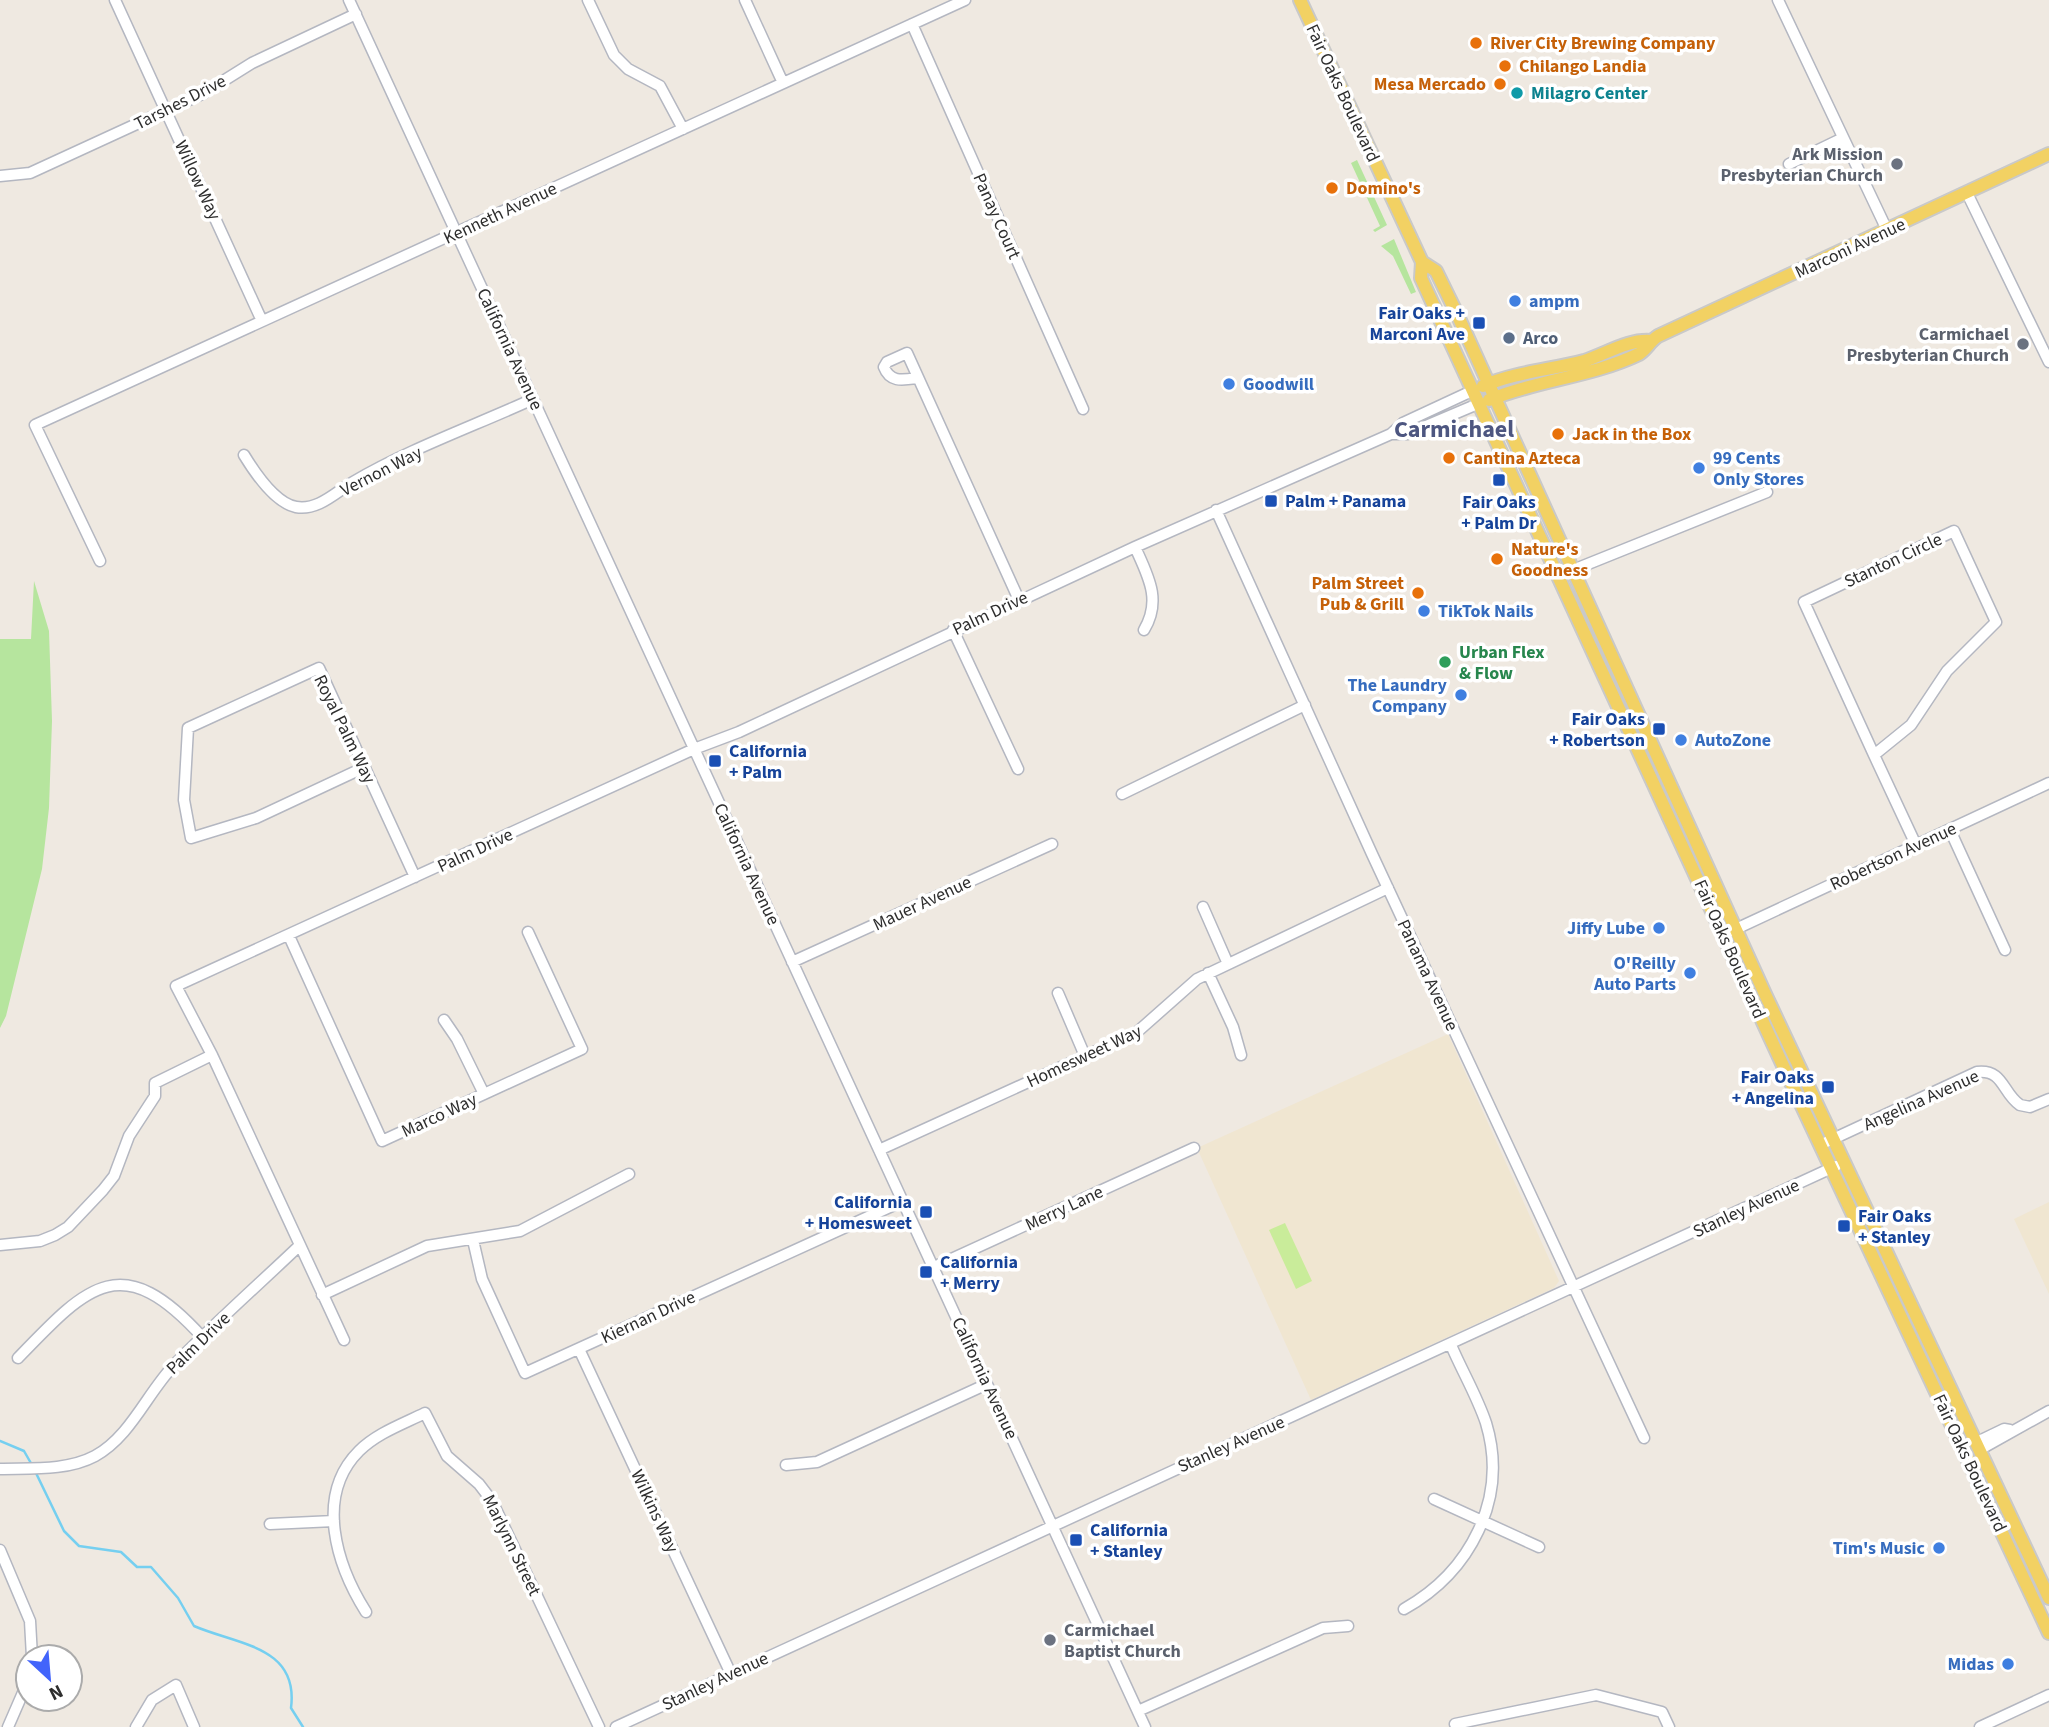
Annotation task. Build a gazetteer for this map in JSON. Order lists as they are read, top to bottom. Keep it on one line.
{"streets":{"main road":["Fair Oaks Boulevard","Marconi Avenue","Palm Drive"],"street":["Tarshes Drive","Willow Way","Kenneth Avenue","Panay Court","California Avenue","Vernon Way","Stanton Circle","Royal Palm Way","Robertson Avenue","Mauer Avenue","Panama Avenue","Homesweet Way","Angelina Avenue","Marco Way","Merry Lane","Stanley Avenue","Kiernan Drive","Wilkins Way","Marlynn Street"]},"crossings":[["Fair Oaks Boulevard","Marconi Avenue"],["Fair Oaks Boulevard","Palm Drive"],["Fair Oaks Boulevard","Robertson Avenue"],["Fair Oaks Boulevard","Angelina Avenue"],["Fair Oaks Boulevard","Stanley Avenue"],["Tarshes Drive","Willow Way"],["Tarshes Drive","California Avenue"],["Willow Way","Kenneth Avenue"],["Kenneth Avenue","Panay Court"],["Kenneth Avenue","California Avenue"],["Marconi Avenue","Palm Drive"],["California Avenue","Vernon Way"],["California Avenue","Palm Drive"],["California Avenue","Mauer Avenue"],["California Avenue","Homesweet Way"],["California Avenue","Merry Lane"],["California Avenue","Stanley Avenue"],["California Avenue","Kiernan Drive"],["Stanton Circle","Robertson Avenue"],["Palm Drive","Royal Palm Way"],["Palm Drive","Panama Avenue"],["Palm Drive","Marco Way"],["Panama Avenue","Homesweet Way"],["Panama Avenue","Stanley Avenue"],["Stanley Avenue","Wilkins Way"],["Kiernan Drive","Wilkins Way"]],"districts":["Carmichael"],"places":{"other":["River City Brewing Company","Chilango Landia","Mesa Mercado","Milagro Center","Ark Mission Presbyterian Church","Domino's","ampm","Arco","Carmichael Presbyterian Church","Goodwill","Jack in the Box","Cantina Azteca","99 Cents Only Stores","Nature's Goodness","Palm Street Pub & Grill","TikTok Nails","Urban Flex & Flow","The Laundry Company","AutoZone","Jiffy Lube","O'Reilly Auto Parts","Tim's Music","Carmichael Baptist Church","Midas"],"transit":["Fair Oaks + Marconi Ave","Fair Oaks + Palm Dr","Palm + Panama","Fair Oaks + Robertson","California + Palm","Fair Oaks + Angelina","California + Homesweet","Fair Oaks + Stanley","California + Merry","California + Stanley"]},"north":"bottom right"}
